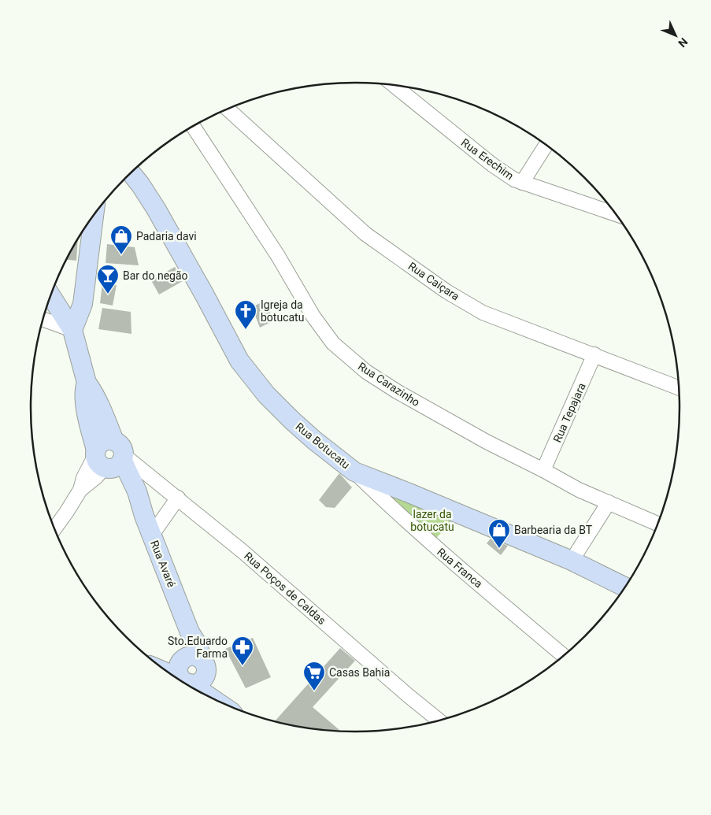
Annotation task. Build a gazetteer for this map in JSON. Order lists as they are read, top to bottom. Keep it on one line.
{"streets":{"main road":["Rua Botucatu","Rua Avaré"],"street":["Rua Erechim","Rua Caiçara","Rua Carazinho","Rua Tepajara","Rua Franca","Rua Poços de Caldas"]},"crossings":[["Rua Caiçara","Rua Tepajara"],["Rua Carazinho","Rua Tepajara"],["Rua Botucatu","Rua Franca"],["Rua Avaré","Rua Poços de Caldas"]],"parks":["lazer da botucatu"],"places":{"shop":["Padaria davi","Barbearia da BT"],"bar":["Bar do negão"],"church":["Igreja da botucatu"],"pharmacy":["Sto.Eduardo Farma"],"supermarket":["Casas Bahia"]},"north":"bottom right"}
